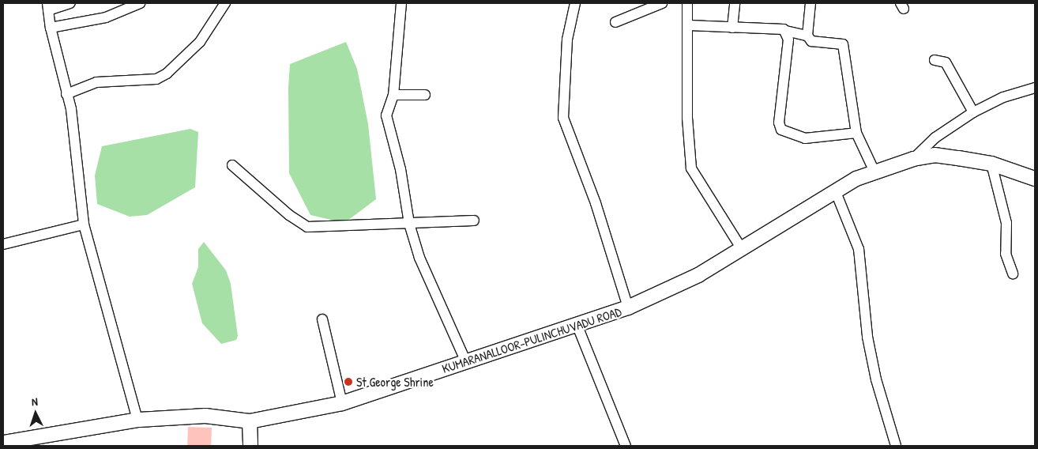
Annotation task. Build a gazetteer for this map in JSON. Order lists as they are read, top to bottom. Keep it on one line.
{"streets":{"main road":["KUMARANALLOOR-PULINCHUVADU ROAD"]},"places":["St George Shrine"],"north":"top"}
